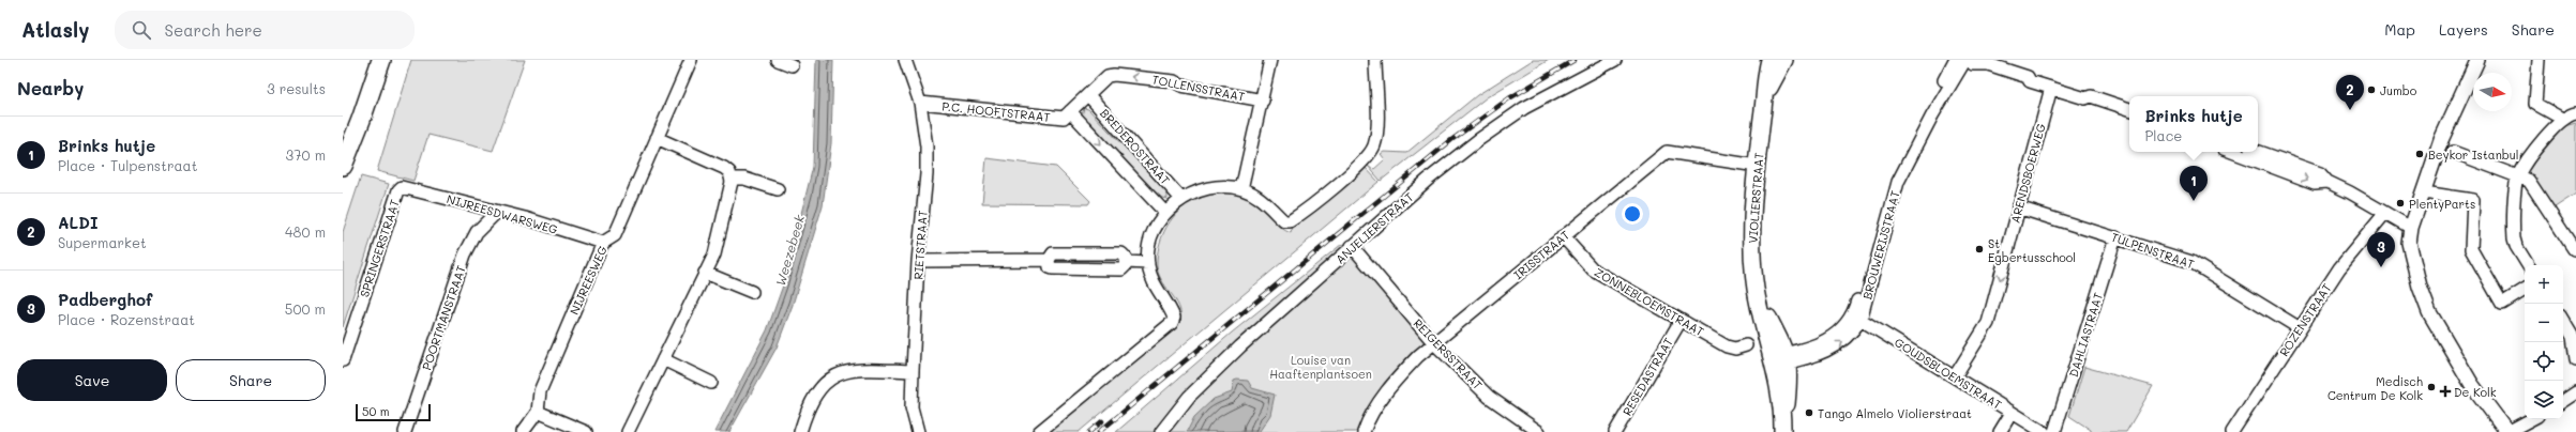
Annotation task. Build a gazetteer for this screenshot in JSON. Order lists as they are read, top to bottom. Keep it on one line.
{"streets":{"main road":["VIOLIERSTRAAT"],"street":["TOLLENSSTRAAT","P.C. HOOFTSTRAAT","BREDEROSTRAAT","ARENDSBOERWEG","NIJREESDWARSWEG","ANJELIERSTRAAT","RIETSTRAAT","BROUWERIJSTRAAT","SPRINGERSTRAAT","TULPENSTRAAT","IRISSTRAAT","NIJREESWEG","ZONNEBLOEMSTRAAT","POORTMANSTRAAT","ROZENSTRAAT","DAHLIASTRAAT","REIGERSSTRAAT","GOUDSBLOEMSTRAAT","RESEDASTRAAT"]},"crossings":[["TOLLENSSTRAAT","P.C. HOOFTSTRAAT"],["TOLLENSSTRAAT","BREDEROSTRAAT"],["P.C. HOOFTSTRAAT","BREDEROSTRAAT"],["P.C. HOOFTSTRAAT","RIETSTRAAT"],["ARENDSBOERWEG","TULPENSTRAAT"],["ARENDSBOERWEG","GOUDSBLOEMSTRAAT"],["VIOLIERSTRAAT","BROUWERIJSTRAAT"],["VIOLIERSTRAAT","IRISSTRAAT"],["NIJREESDWARSWEG","SPRINGERSTRAAT"],["NIJREESDWARSWEG","NIJREESWEG"],["NIJREESDWARSWEG","POORTMANSTRAAT"],["ANJELIERSTRAAT","REIGERSSTRAAT"],["BROUWERIJSTRAAT","GOUDSBLOEMSTRAAT"],["TULPENSTRAAT","ROZENSTRAAT"],["TULPENSTRAAT","DAHLIASTRAAT"],["IRISSTRAAT","ZONNEBLOEMSTRAAT"],["IRISSTRAAT","REIGERSSTRAAT"],["ZONNEBLOEMSTRAAT","RESEDASTRAAT"]],"one_way":["TOLLENSSTRAAT","ARENDSBOERWEG"],"water":["Weezebeek"],"parks":["Louise van Haaftenplantsoen"],"places":{"other":["Jumbo","Beykor Istanbul","PlentyParts","St Egbertusschool","Medisch Centrum De Kolk","Tango Almelo Violierstraat"],"health":["De Kolk"]},"scale_bar":"50 m","north":"right","page":{"header":"Atlasly","search":"Search here","nav":["Map","Layers","Share"],"heading":["Nearby","3 results"],"pins":["2","1","3"],"popup":["Brinks hutje","Place"],"list":[{"mark":"1","name":"Brinks hutje","note":"Place · Tulpenstraat","value":"370 m"},{"mark":"2","name":"ALDI","note":"Supermarket","value":"480 m"},{"mark":"3","name":"Padberghof","note":"Place · Rozenstraat","value":"500 m"}],"map_buttons":["+","−"],"buttons":["Save","Share"],"scale":"50 m"}}
